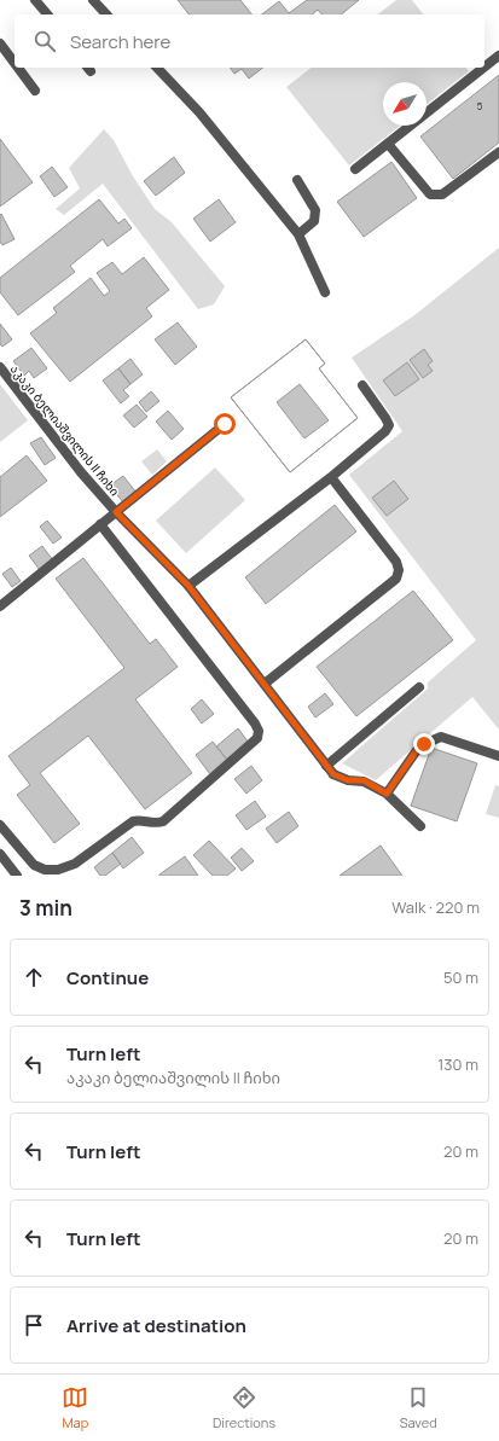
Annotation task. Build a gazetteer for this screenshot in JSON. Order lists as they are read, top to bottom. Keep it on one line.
{"streets":{"street":["აკაკი ბელიაშვილის II ჩიხი"]},"house_numbers":["5"],"north":"bottom left","page":{"search":"Search here","heading":["3 min","Walk · 220 m"],"list":[["Continue","50 m"],["Turn left","აკაკი ბელიაშვილის II ჩიხი","130 m"],["Turn left","20 m"],["Turn left","20 m"],"Arrive at destination"],"nav":["Map","Directions","Saved"]}}
